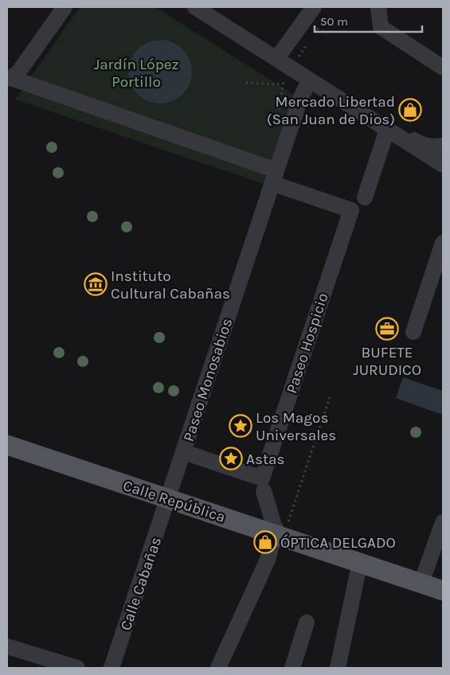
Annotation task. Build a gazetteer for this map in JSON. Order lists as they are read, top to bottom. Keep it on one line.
{"streets":{"main road":["Calle República"],"street":["Paseo Hospicio","Paseo Monosabios","Calle Cabañas"]},"crossings":[["Paseo Hospicio","Paseo Monosabios"],["Paseo Monosabios","Calle República"],["Paseo Monosabios","Calle Cabañas"],["Calle República","Calle Cabañas"]],"parks":["Jardín López Portillo"],"places":{"shop":["Mercado Libertad (San Juan de Dios)","ÓPTICA DELGADO"],"museum":["Instituto Cultural Cabañas"],"office":["BUFETE JURUDICO"],"place":["Los Magos Universales","Astas"]},"scale_bar":"50 m"}
